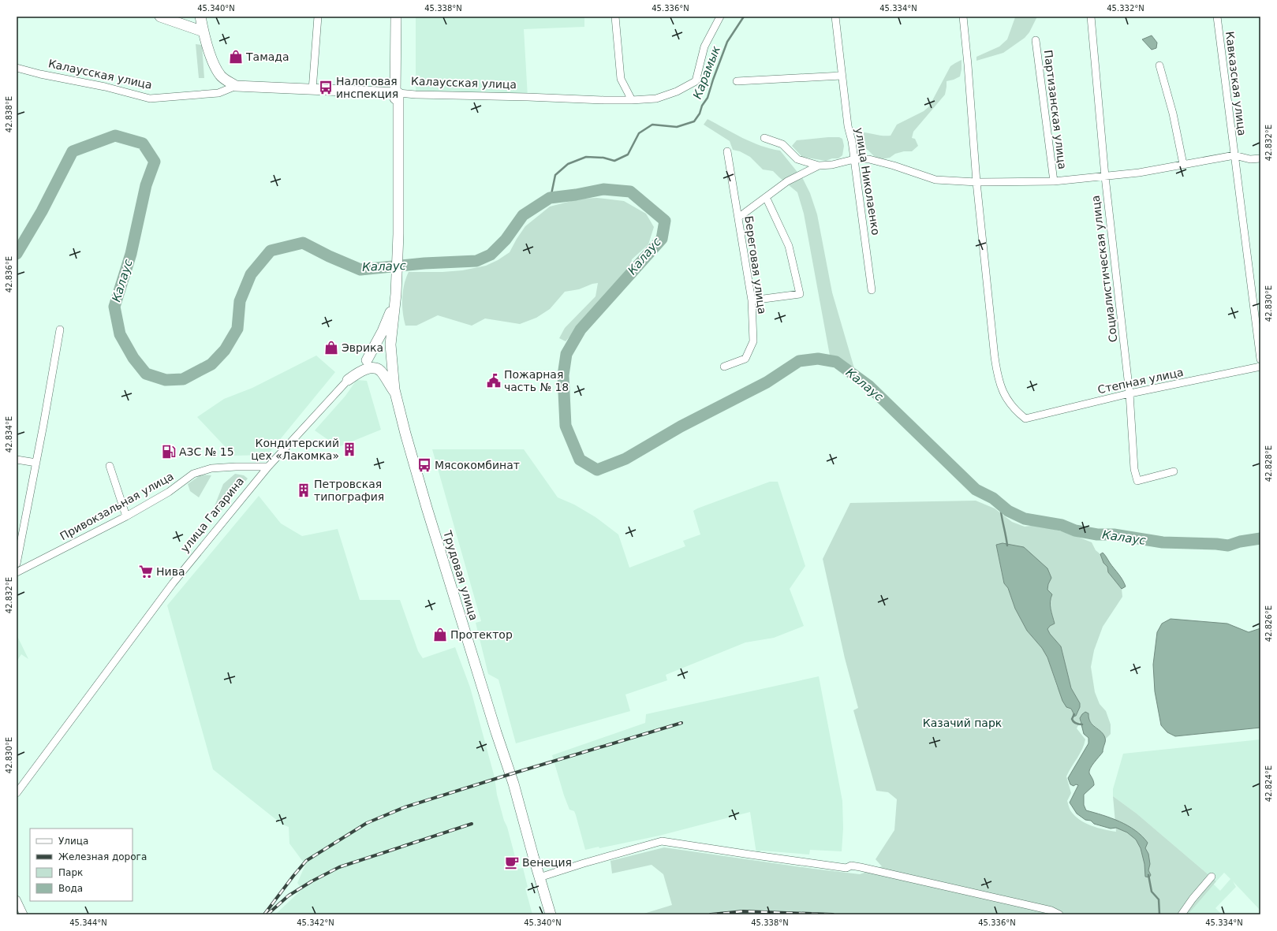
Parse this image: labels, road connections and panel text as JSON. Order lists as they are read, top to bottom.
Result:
{
  "streets": {
    "main road": ["Калаусская улица", "улица Гагарина", "Трудовая улица"],
    "street": [
      "Кавказская улица",
      "Партизанская улица",
      "улица Николаенко",
      "Береговая улица",
      "Социалистическая улица",
      "Степная улица",
      "Привокзальная улица"
    ]
  },
  "crossings": [
    ["Кавказская улица", "Партизанская улица"],
    ["Партизанская улица", "улица Николаенко"],
    ["Партизанская улица", "Береговая улица"],
    ["Партизанская улица", "Социалистическая улица"],
    ["Партизанская улица", "Степная улица"],
    ["Социалистическая улица", "Степная улица"],
    ["Привокзальная улица", "улица Гагарина"],
    ["улица Гагарина", "Трудовая улица"]
  ],
  "water": ["Карамык", "Калаус"],
  "parks": ["Казачий парк"],
  "places": {
    "shop": ["Тамада", "Эврика", "Протектор"],
    "bus stop": ["Налоговая инспекция", "Мясокомбинат"],
    "public building": ["Пожарная часть № 18"],
    "building": ["Кондитерский цех «Лакомка»", "Петровская типография"],
    "fuel station": ["АЗС № 15"],
    "supermarket": ["Нива"],
    "cafe": ["Венеция"]
  },
  "legend": [
    "Улица",
    "Железная дорога",
    "Парк",
    "Вода"
  ],
  "coordinates": [
    "45.340°N",
    "45.338°N",
    "45.336°N",
    "45.334°N",
    "45.332°N",
    "42.838°E",
    "42.832°E",
    "42.836°E",
    "42.830°E",
    "42.834°E",
    "42.828°E",
    "42.826°E",
    "42.824°E",
    "45.344°N",
    "45.342°N"
  ]
}
